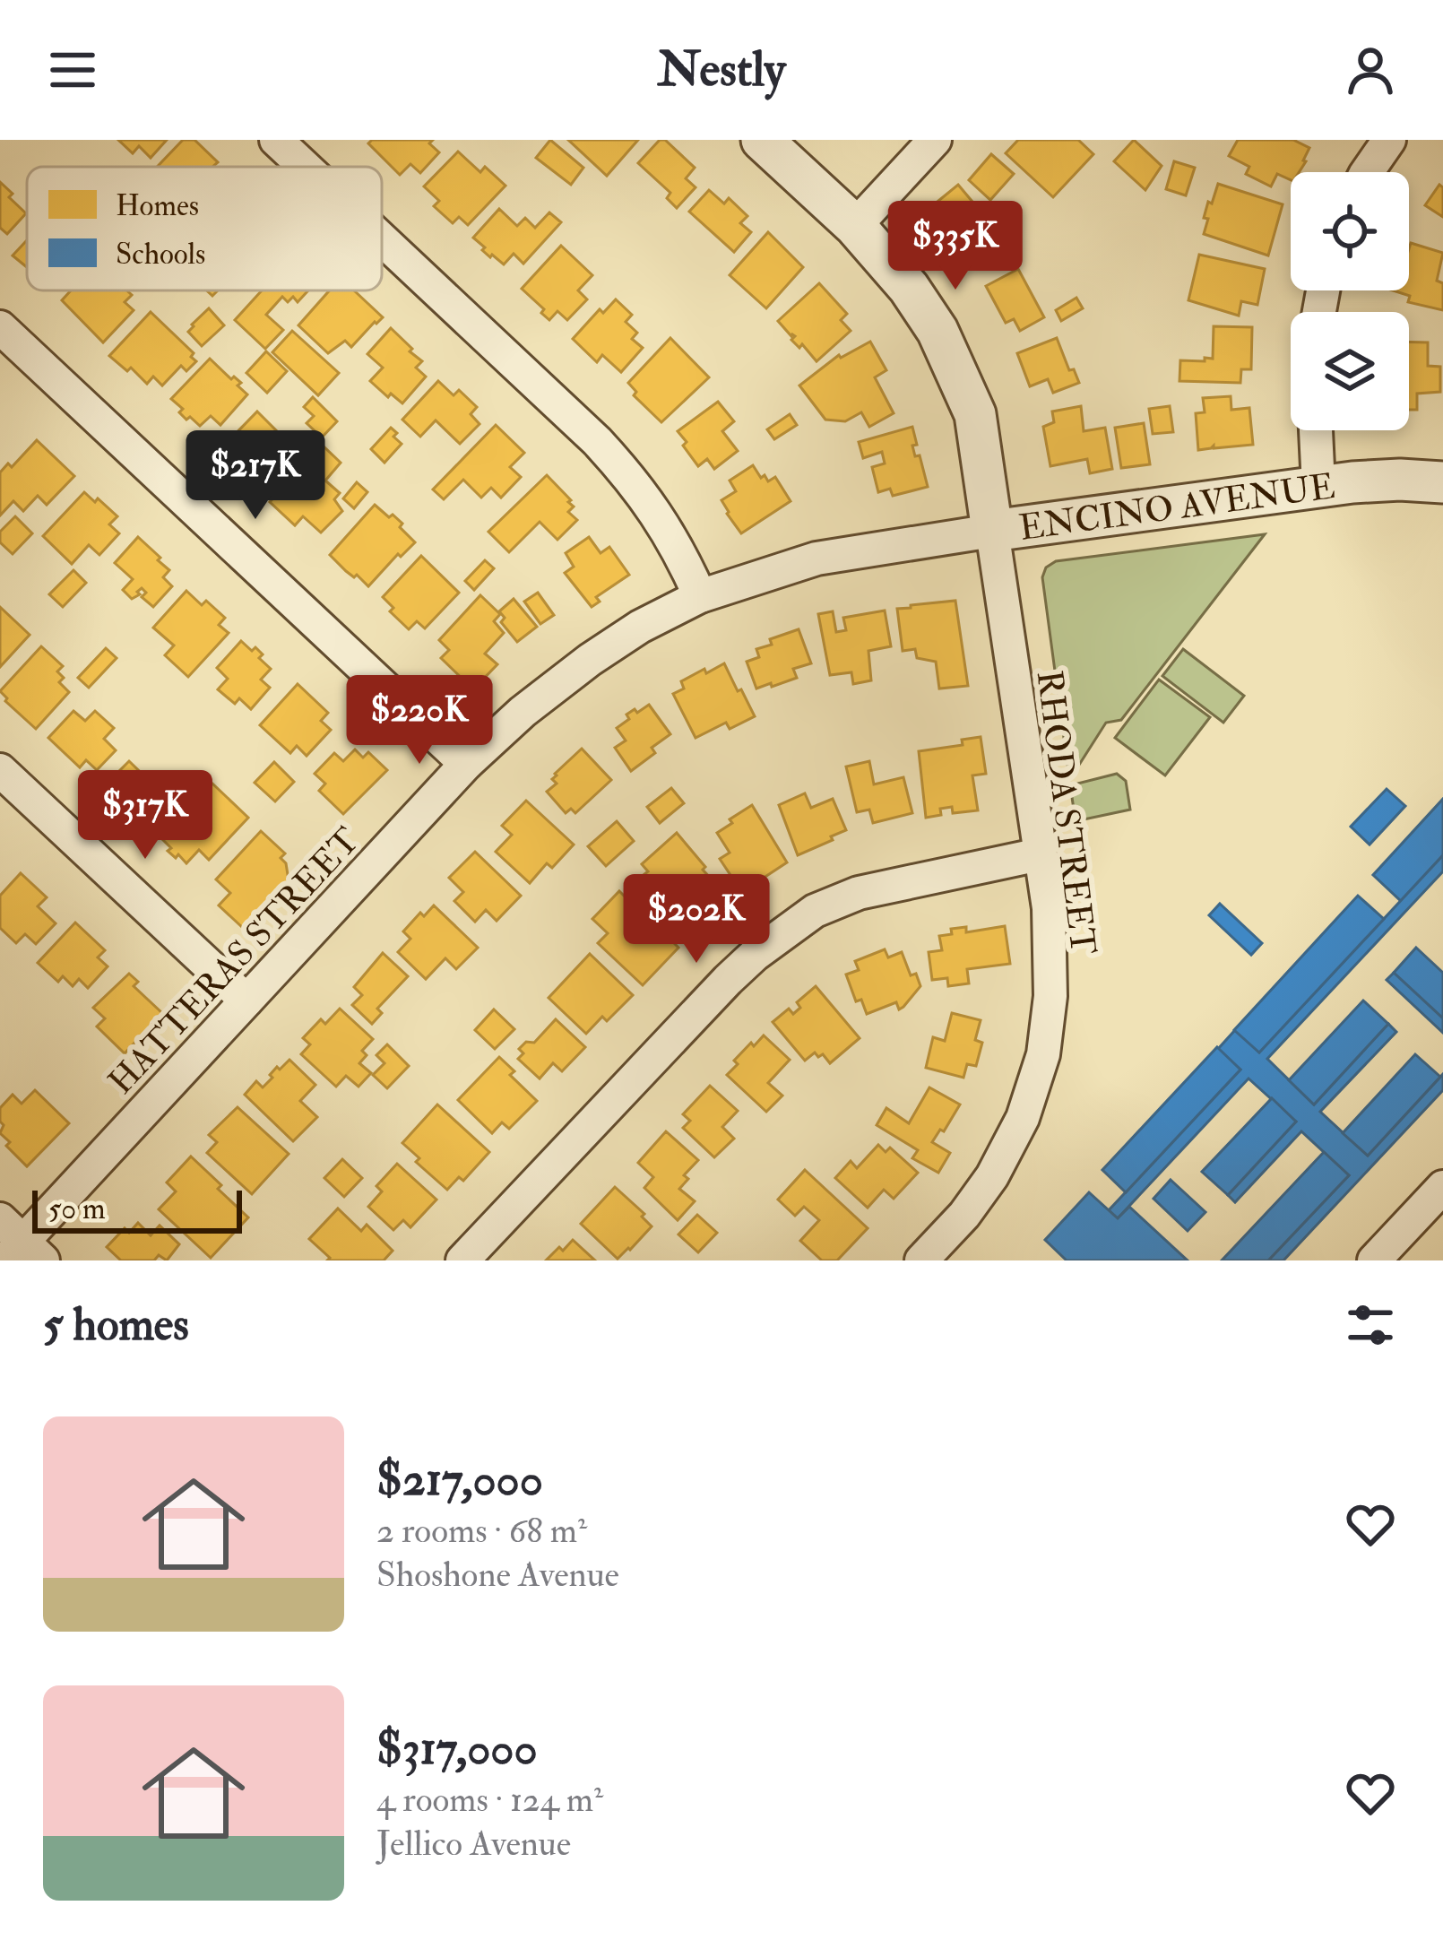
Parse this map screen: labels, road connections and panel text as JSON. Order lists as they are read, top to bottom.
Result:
{
  "streets": {
    "street": ["ENCINO AVENUE", "RHODA STREET", "HATTERAS STREET"]
  },
  "crossings": [
    ["ENCINO AVENUE", "RHODA STREET"],
    ["ENCINO AVENUE", "HATTERAS STREET"],
    ["RHODA STREET", "HATTERAS STREET"]
  ],
  "legend": ["Homes", "Schools"],
  "scale_bar": "50 m",
  "page": {
    "header": "Nestly",
    "price": [
      "$335K",
      "$217K",
      "$220K",
      "$317K",
      "$202K"
    ],
    "scale": "50 m",
    "heading": "5 homes",
    "list": [
      {
        "name": "$217,000",
        "note": "2 rooms · 68 m² · Shoshone Avenue"
      },
      {
        "name": "$317,000",
        "note": "4 rooms · 124 m² · Jellico Avenue"
      }
    ]
  }
}
